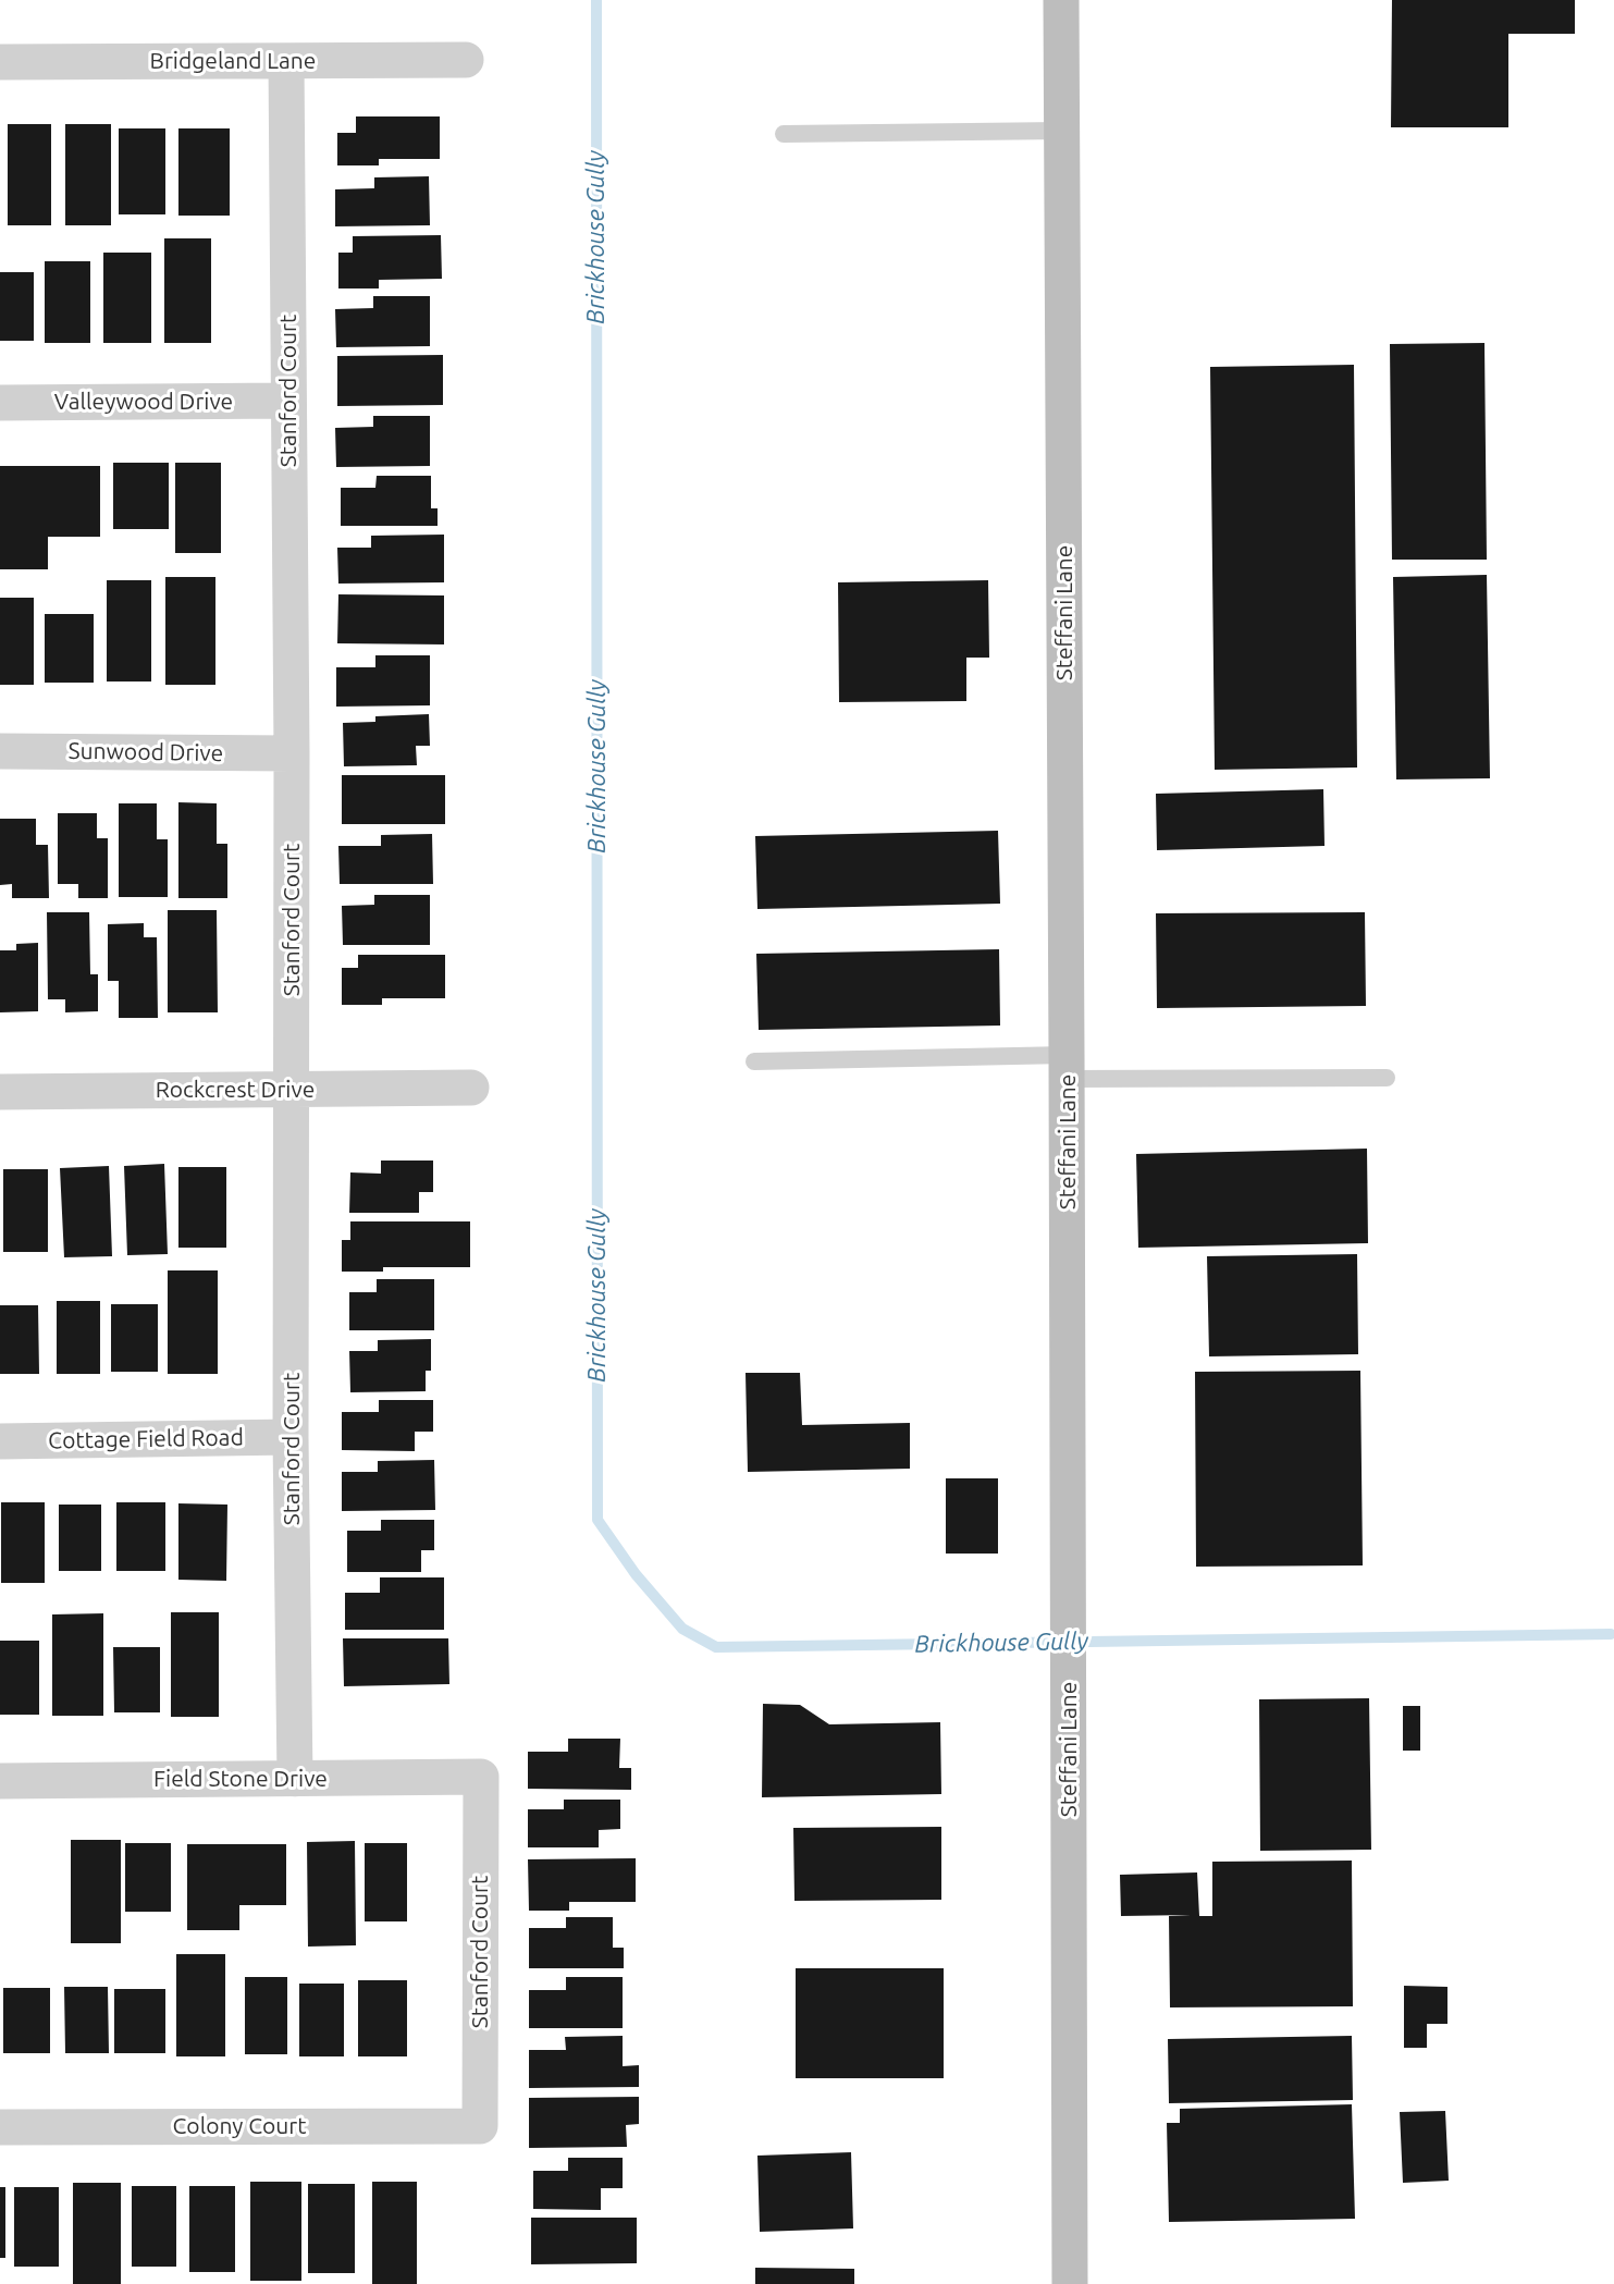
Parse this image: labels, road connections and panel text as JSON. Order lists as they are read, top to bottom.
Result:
{
  "streets": {
    "street": [
      "Bridgeland Lane",
      "Stanford Court",
      "Valleywood Drive",
      "Steffani Lane",
      "Sunwood Drive",
      "Rockcrest Drive",
      "Cottage Field Road",
      "Field Stone Drive",
      "Colony Court"
    ]
  },
  "crossings": [
    ["Bridgeland Lane", "Stanford Court"],
    ["Stanford Court", "Valleywood Drive"],
    ["Stanford Court", "Sunwood Drive"],
    ["Stanford Court", "Rockcrest Drive"],
    ["Stanford Court", "Cottage Field Road"],
    ["Stanford Court", "Field Stone Drive"],
    ["Stanford Court", "Colony Court"]
  ],
  "water": ["Brickhouse Gully"]
}
